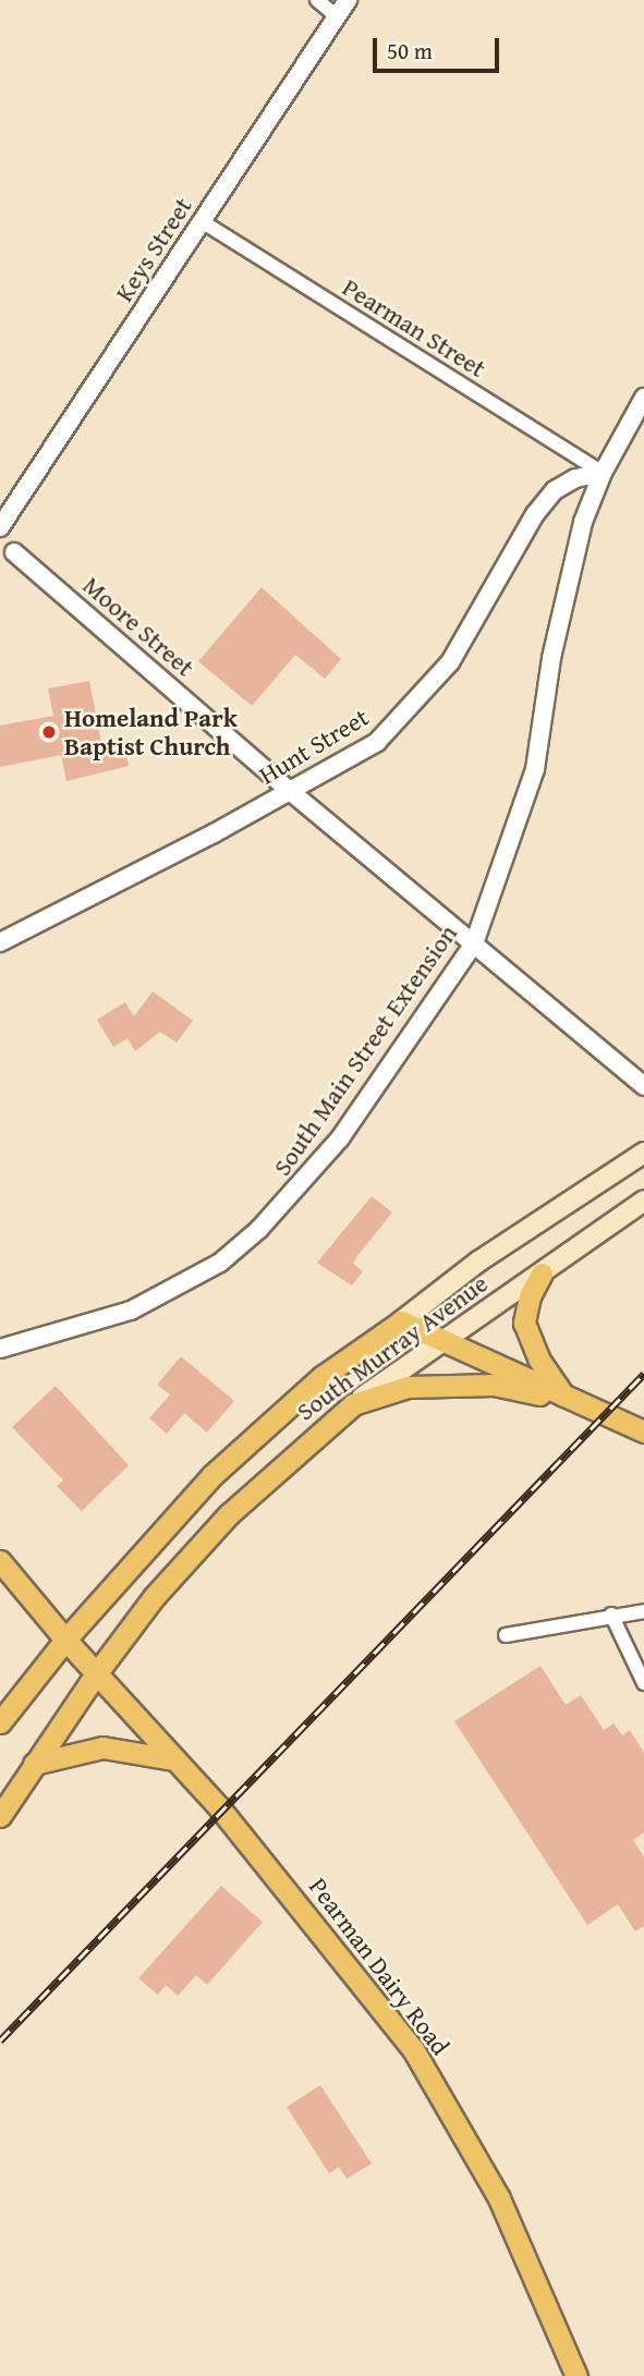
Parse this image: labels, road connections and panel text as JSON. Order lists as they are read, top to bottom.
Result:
{
  "streets": {
    "main road": ["South Murray Avenue", "Pearman Dairy Road"],
    "street": [
      "Keys Street",
      "Pearman Street",
      "Moore Street",
      "Hunt Street",
      "South Main Street Extension"
    ]
  },
  "crossings": [
    ["Keys Street", "Pearman Street"],
    ["Pearman Street", "Hunt Street"],
    ["Pearman Street", "South Main Street Extension"],
    ["Moore Street", "Hunt Street"],
    ["Moore Street", "South Main Street Extension"],
    ["Hunt Street", "South Main Street Extension"],
    ["South Murray Avenue", "Pearman Dairy Road"]
  ],
  "places": ["Homeland Park Baptist Church"],
  "scale_bar": "50 m"
}
